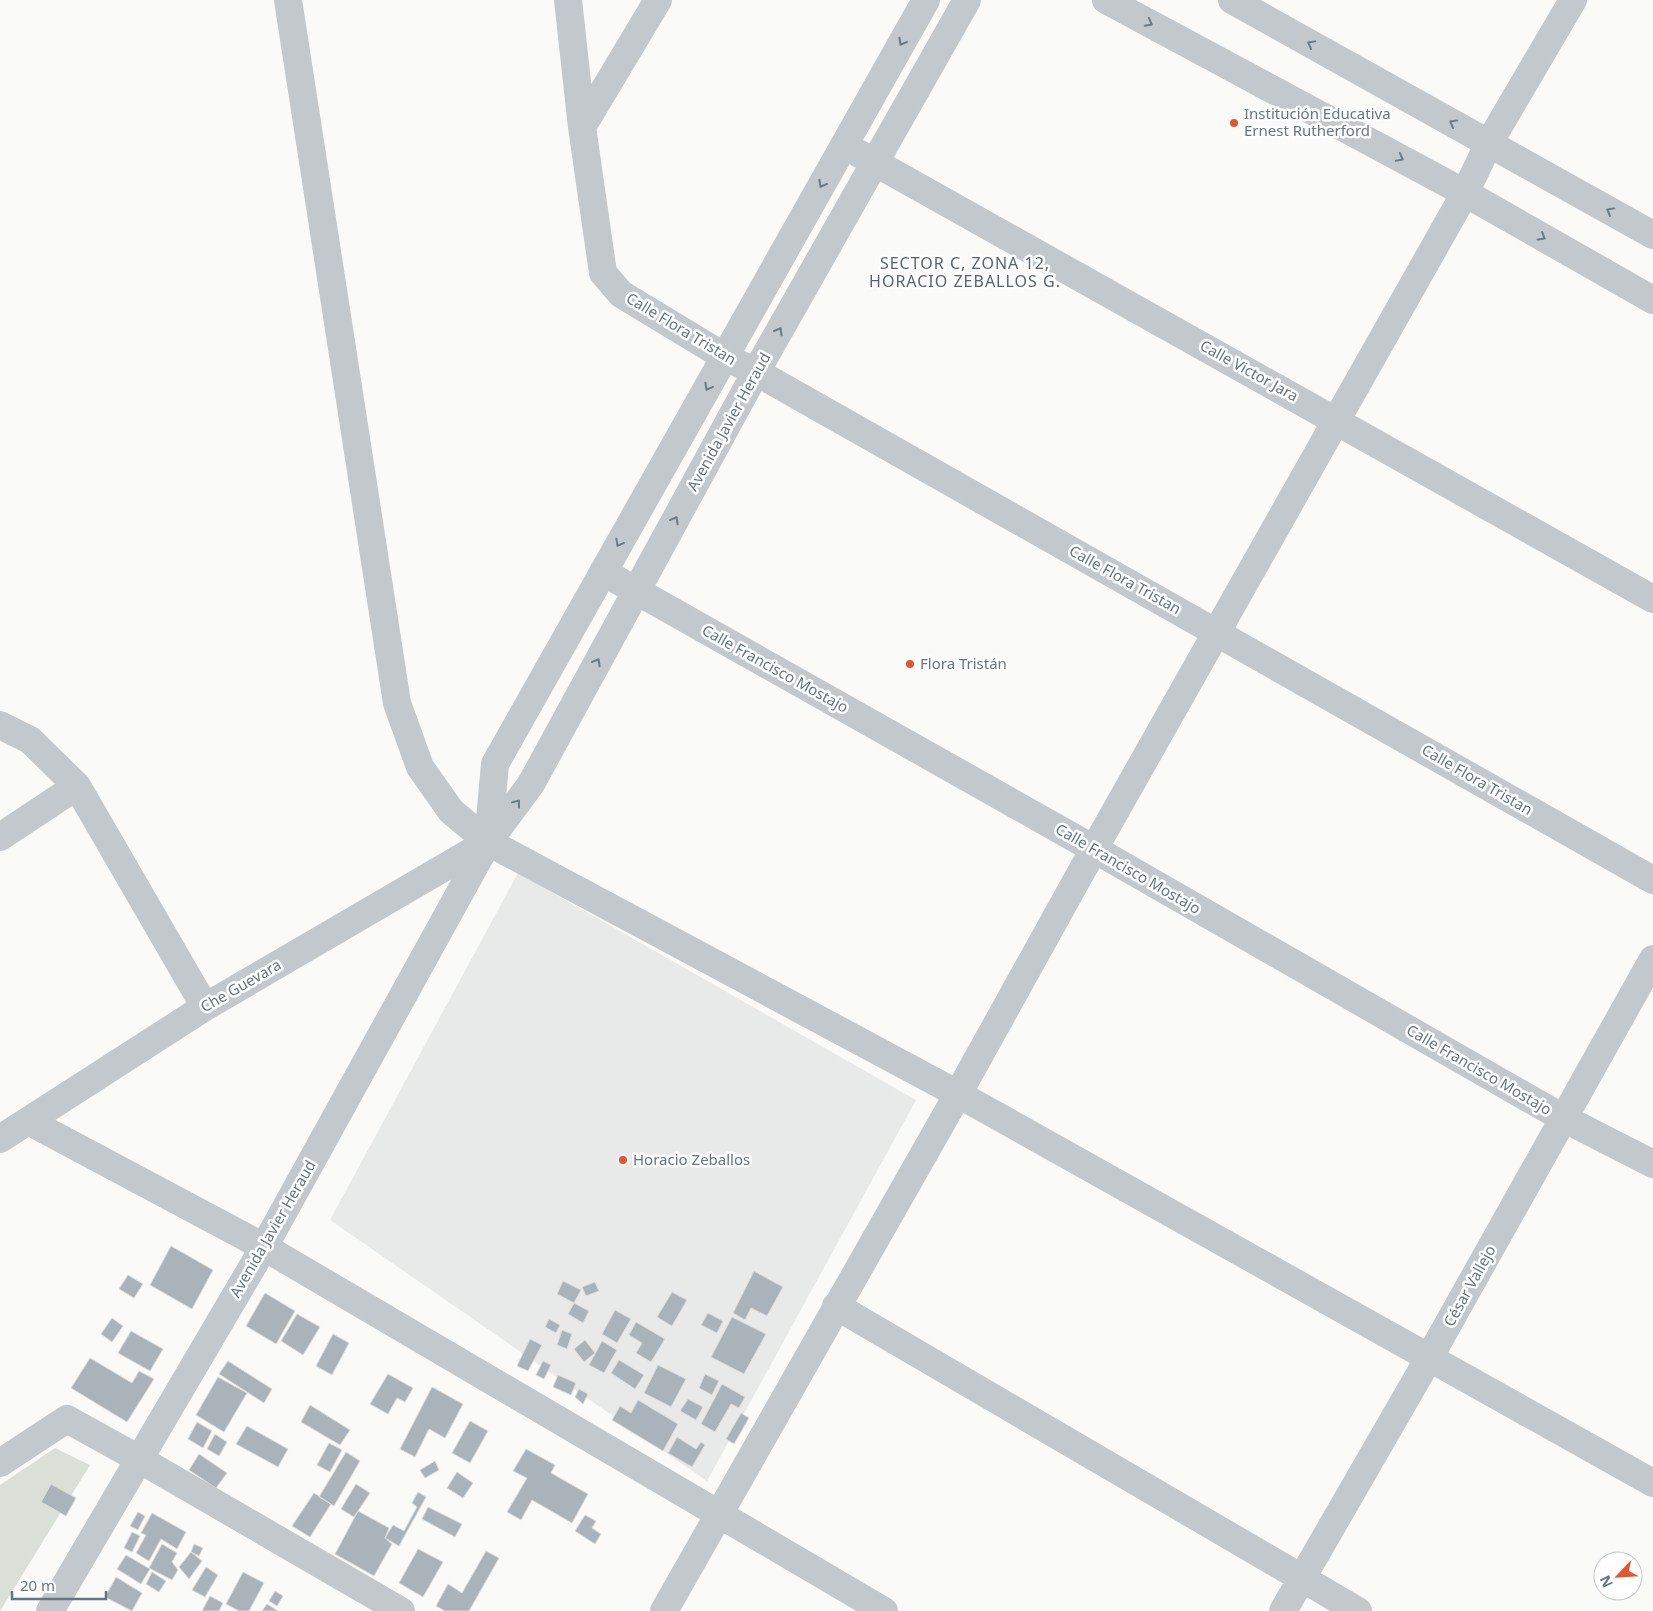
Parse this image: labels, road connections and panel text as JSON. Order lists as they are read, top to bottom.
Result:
{
  "streets": {
    "street": [
      "Calle Flora Tristan",
      "Calle Victor Jara",
      "Avenida Javier Heraud",
      "Calle Francisco Mostajo",
      "Che Guevara",
      "César Vallejo"
    ]
  },
  "crossings": [
    ["Calle Flora Tristan", "Avenida Javier Heraud"],
    ["Calle Victor Jara", "Avenida Javier Heraud"],
    ["Avenida Javier Heraud", "Calle Francisco Mostajo"],
    ["Avenida Javier Heraud", "Che Guevara"],
    ["Calle Francisco Mostajo", "César Vallejo"]
  ],
  "districts": ["SECTOR C, ZONA 12, HORACIO ZEBALLOS G."],
  "places": ["Institución Educativa Ernest Rutherford", "Flora Tristán", "Horacio Zeballos"],
  "scale_bar": "20 m",
  "north": "bottom left"
}
